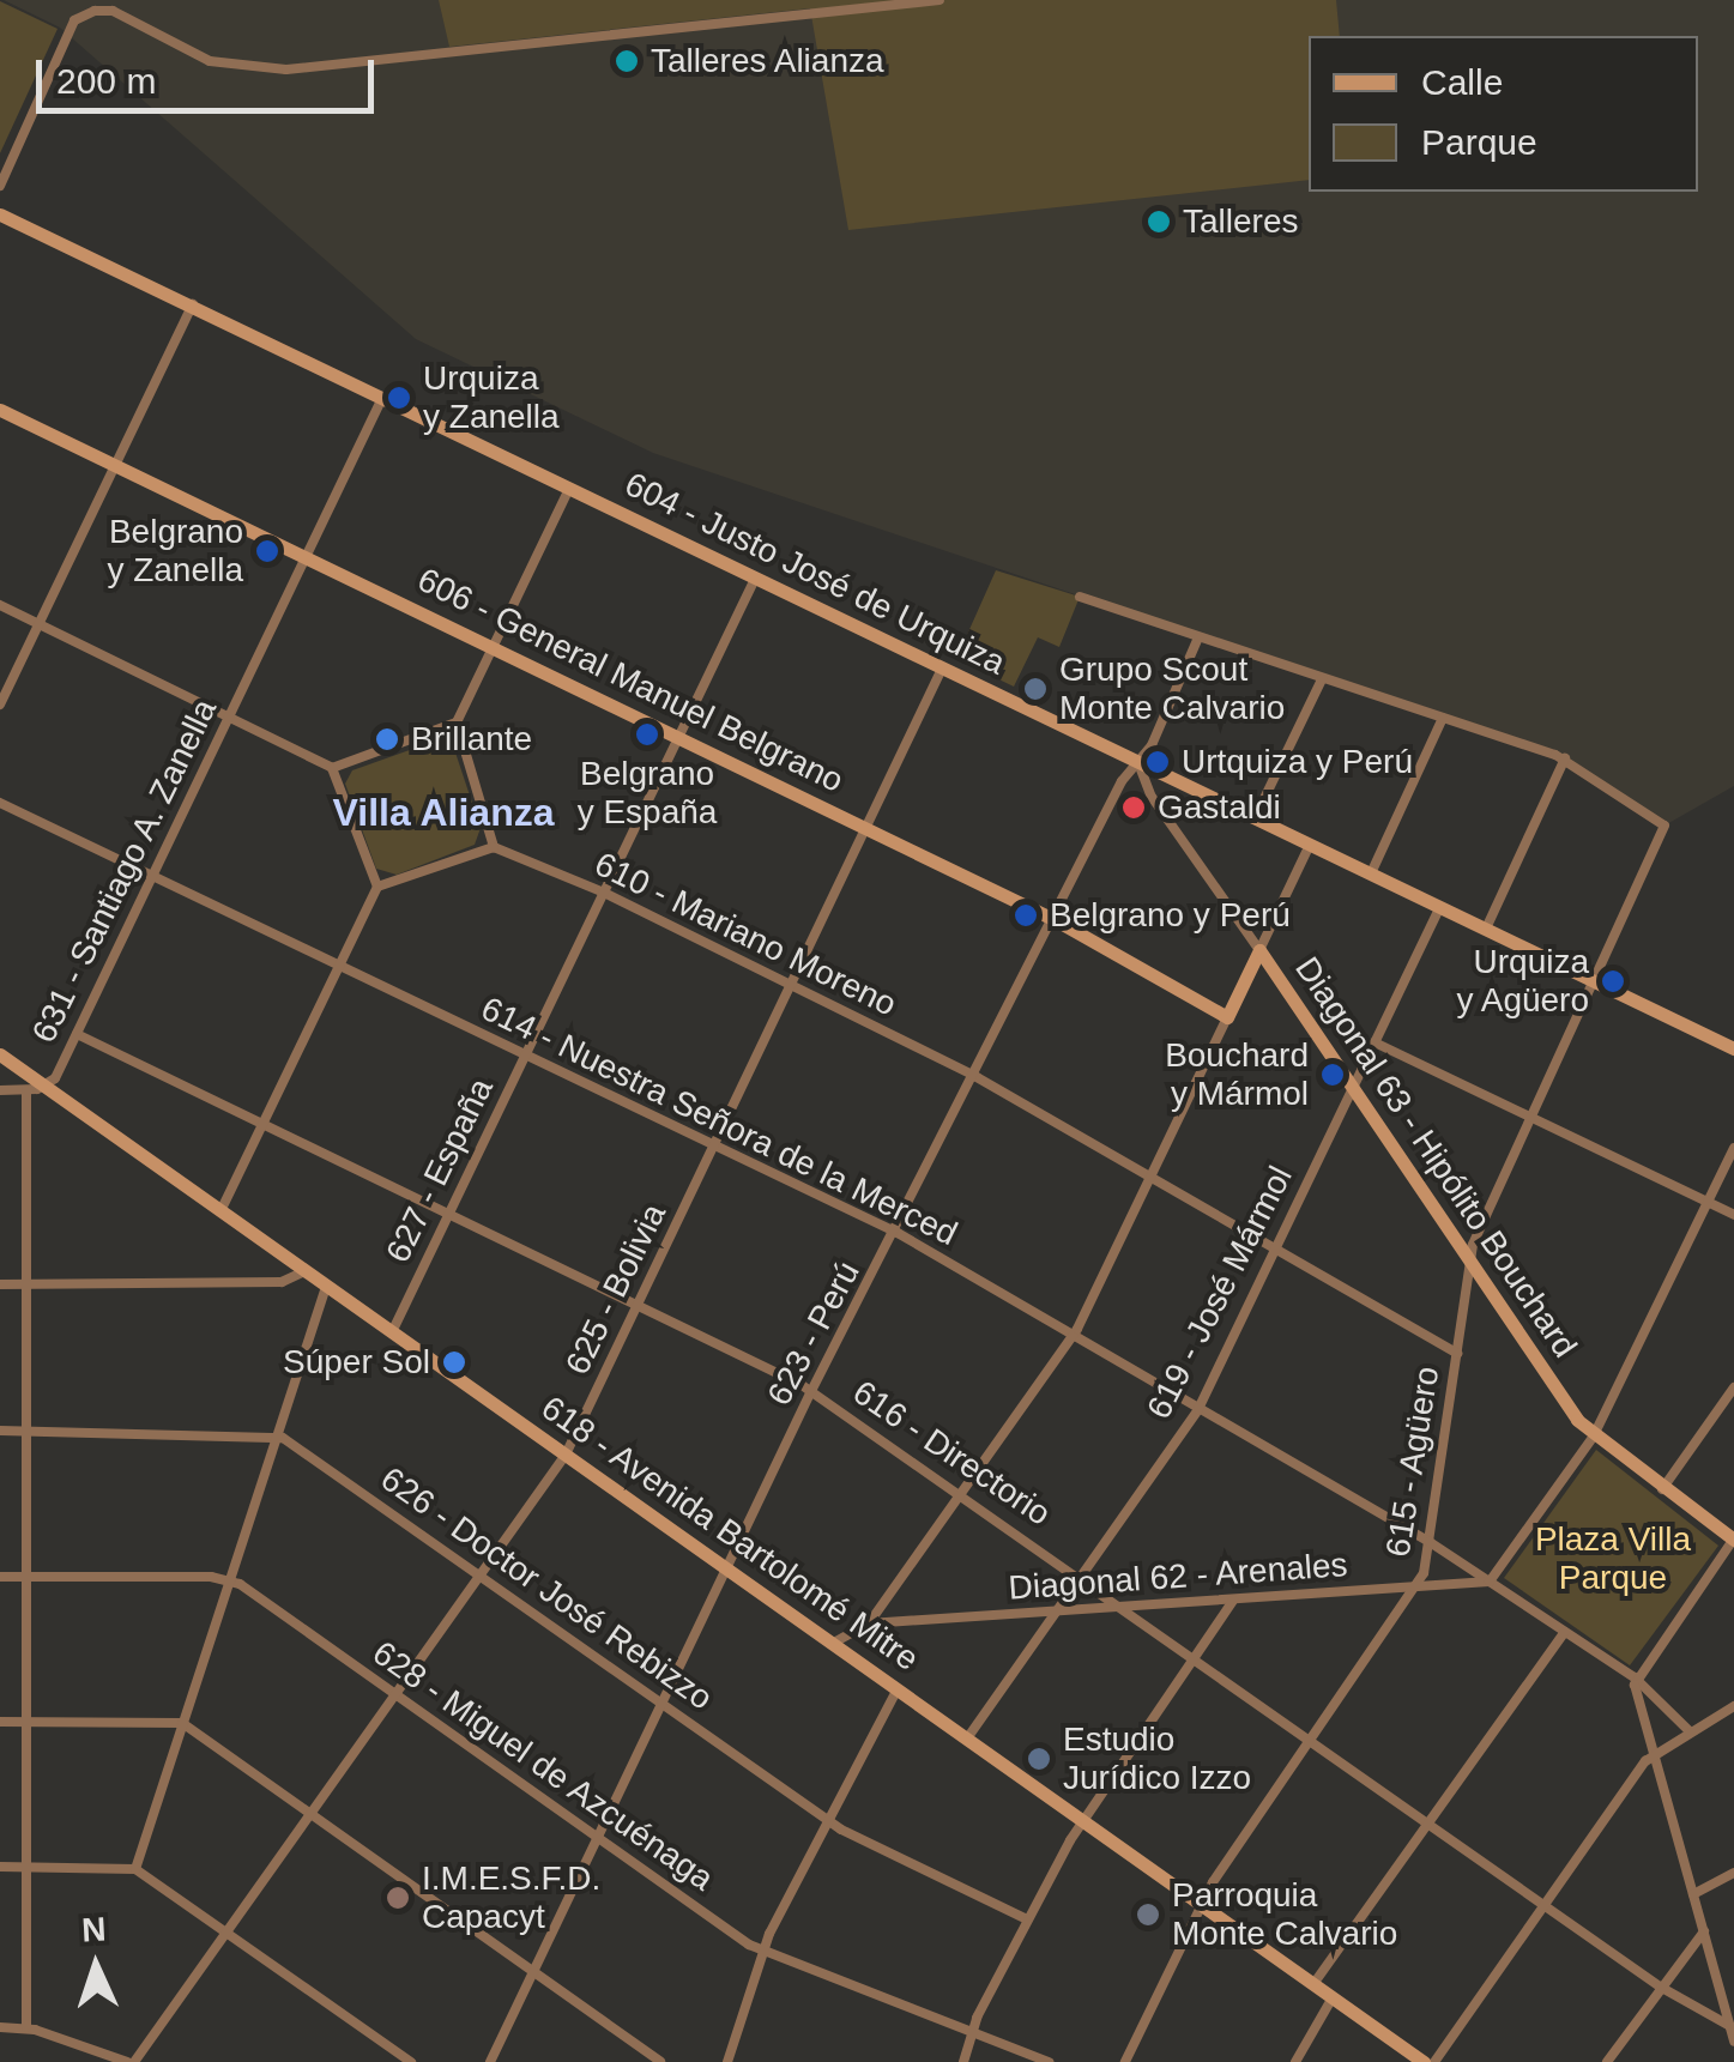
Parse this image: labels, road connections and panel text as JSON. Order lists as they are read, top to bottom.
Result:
{
  "streets": {
    "main road": [
      "604 - Justo José de Urquiza",
      "606 - General Manuel Belgrano",
      "Diagonal 63 - Hipólito Bouchard",
      "618 - Avenida Bartolomé Mitre"
    ],
    "street": [
      "631 - Santiago A. Zanella",
      "610 - Mariano Moreno",
      "614 - Nuestra Señora de la Merced",
      "627 - España",
      "625 - Bolivia",
      "619 - José Mármol",
      "623 - Perú",
      "616 - Directorio",
      "615 - Agüero",
      "Diagonal 62 - Arenales",
      "626 - Doctor José Rebizzo",
      "628 - Miguel de Azcuénaga"
    ]
  },
  "crossings": [
    ["604 - Justo José de Urquiza", "631 - Santiago A. Zanella"],
    ["604 - Justo José de Urquiza", "Diagonal 63 - Hipólito Bouchard"],
    ["604 - Justo José de Urquiza", "627 - España"],
    ["604 - Justo José de Urquiza", "625 - Bolivia"],
    ["604 - Justo José de Urquiza", "619 - José Mármol"],
    ["604 - Justo José de Urquiza", "623 - Perú"],
    ["604 - Justo José de Urquiza", "615 - Agüero"],
    ["606 - General Manuel Belgrano", "631 - Santiago A. Zanella"],
    ["606 - General Manuel Belgrano", "627 - España"],
    ["606 - General Manuel Belgrano", "625 - Bolivia"],
    ["606 - General Manuel Belgrano", "623 - Perú"],
    ["631 - Santiago A. Zanella", "614 - Nuestra Señora de la Merced"],
    ["631 - Santiago A. Zanella", "616 - Directorio"],
    ["631 - Santiago A. Zanella", "618 - Avenida Bartolomé Mitre"],
    ["610 - Mariano Moreno", "627 - España"],
    ["610 - Mariano Moreno", "625 - Bolivia"],
    ["610 - Mariano Moreno", "619 - José Mármol"],
    ["610 - Mariano Moreno", "623 - Perú"],
    ["610 - Mariano Moreno", "615 - Agüero"],
    ["614 - Nuestra Señora de la Merced", "627 - España"],
    ["614 - Nuestra Señora de la Merced", "625 - Bolivia"],
    ["614 - Nuestra Señora de la Merced", "619 - José Mármol"],
    ["614 - Nuestra Señora de la Merced", "623 - Perú"],
    ["614 - Nuestra Señora de la Merced", "615 - Agüero"],
    ["614 - Nuestra Señora de la Merced", "Diagonal 62 - Arenales"],
    ["Diagonal 63 - Hipólito Bouchard", "619 - José Mármol"],
    ["Diagonal 63 - Hipólito Bouchard", "623 - Perú"],
    ["Diagonal 63 - Hipólito Bouchard", "615 - Agüero"],
    ["627 - España", "616 - Directorio"],
    ["627 - España", "618 - Avenida Bartolomé Mitre"],
    ["625 - Bolivia", "616 - Directorio"],
    ["625 - Bolivia", "618 - Avenida Bartolomé Mitre"],
    ["625 - Bolivia", "626 - Doctor José Rebizzo"],
    ["625 - Bolivia", "628 - Miguel de Azcuénaga"],
    ["619 - José Mármol", "616 - Directorio"],
    ["619 - José Mármol", "618 - Avenida Bartolomé Mitre"],
    ["619 - José Mármol", "Diagonal 62 - Arenales"],
    ["623 - Perú", "616 - Directorio"],
    ["623 - Perú", "618 - Avenida Bartolomé Mitre"],
    ["623 - Perú", "626 - Doctor José Rebizzo"],
    ["623 - Perú", "628 - Miguel de Azcuénaga"],
    ["616 - Directorio", "615 - Agüero"],
    ["616 - Directorio", "Diagonal 62 - Arenales"],
    ["615 - Agüero", "618 - Avenida Bartolomé Mitre"],
    ["615 - Agüero", "Diagonal 62 - Arenales"]
  ],
  "districts": ["Villa Alianza"],
  "parks": ["Plaza Villa Parque"],
  "places": [
    "Talleres Alianza",
    "Talleres",
    "Urquiza y Zanella",
    "Belgrano y Zanella",
    "Grupo Scout Monte Calvario",
    "Belgrano y España",
    "Brillante",
    "Urtquiza y Perú",
    "Gastaldi",
    "Belgrano y Perú",
    "Urquiza y Agüero",
    "Bouchard y Mármol",
    "Súper Sol",
    "Estudio Jurídico Izzo",
    "I.M.E.S.F.D. Capacyt",
    "Parroquia Monte Calvario"
  ],
  "legend": ["Calle", "Parque"],
  "scale_bar": "200 m",
  "north": "top"
}
